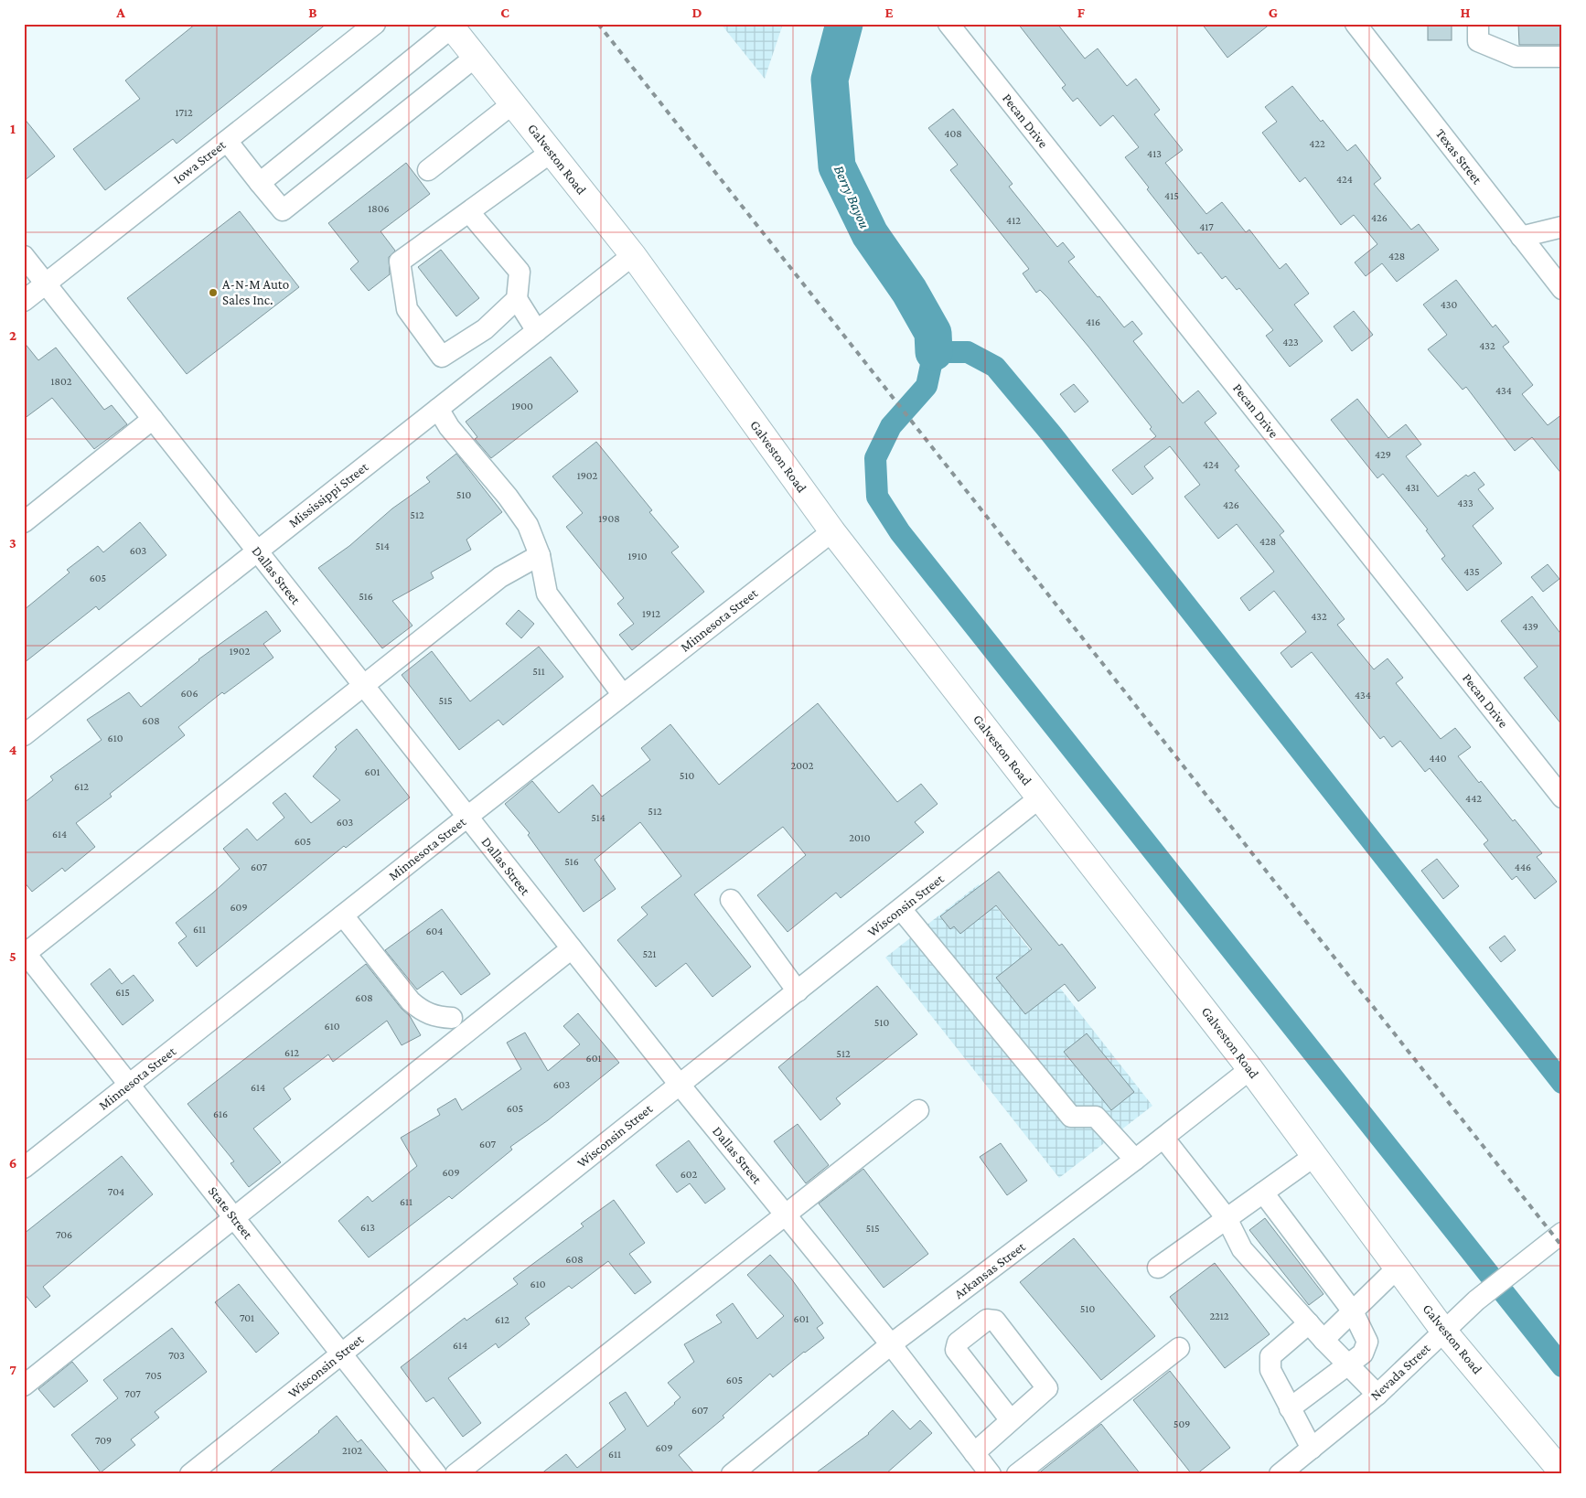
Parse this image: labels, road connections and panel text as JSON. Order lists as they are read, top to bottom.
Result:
{
  "streets": {
    "main road": ["Galveston Road"],
    "street": [
      "Pecan Drive",
      "Texas Street",
      "Iowa Street",
      "Mississippi Street",
      "Dallas Street",
      "Minnesota Street",
      "Wisconsin Street",
      "State Street",
      "Arkansas Street",
      "Nevada Street"
    ]
  },
  "crossings": [
    ["Galveston Road", "Mississippi Street"],
    ["Galveston Road", "Minnesota Street"],
    ["Galveston Road", "Wisconsin Street"],
    ["Galveston Road", "Arkansas Street"],
    ["Galveston Road", "Nevada Street"],
    ["Iowa Street", "Dallas Street"],
    ["Mississippi Street", "Dallas Street"],
    ["Dallas Street", "Minnesota Street"],
    ["Dallas Street", "Wisconsin Street"],
    ["Dallas Street", "Arkansas Street"],
    ["Minnesota Street", "State Street"],
    ["Wisconsin Street", "State Street"]
  ],
  "water": ["Berry Bayou"],
  "places": ["A-N-M Auto Sales Inc."],
  "house_numbers": [
    "1712",
    "408",
    "422",
    "413",
    "424",
    "415",
    "1806",
    "426",
    "412",
    "417",
    "428",
    "430",
    "416",
    "423",
    "432",
    "1802",
    "434",
    "1900",
    "429",
    "424",
    "1902",
    "431",
    "510",
    "433",
    "426",
    "512",
    "1908",
    "428",
    "514",
    "603",
    "1910",
    "435",
    "605",
    "516",
    "1912",
    "432",
    "439",
    "1902",
    "511",
    "606",
    "434",
    "515",
    "608",
    "610",
    "440",
    "2002",
    "601",
    "510",
    "612",
    "442",
    "512",
    "514",
    "603",
    "614",
    "2010",
    "605",
    "516",
    "607",
    "446",
    "609",
    "611",
    "604",
    "521",
    "615",
    "608",
    "510",
    "610",
    "612",
    "512",
    "601",
    "603",
    "614",
    "605",
    "616",
    "607",
    "609",
    "602",
    "704",
    "611",
    "613",
    "515",
    "706",
    "608",
    "610",
    "510",
    "2212",
    "701",
    "601",
    "612",
    "614",
    "703",
    "705",
    "605",
    "707",
    "607",
    "509",
    "709",
    "609",
    "2102",
    "611"
  ],
  "grid": {
    "columns": [
      "A",
      "B",
      "C",
      "D",
      "E",
      "F",
      "G",
      "H"
    ],
    "rows": [
      "1",
      "2",
      "3",
      "4",
      "5",
      "6",
      "7"
    ]
  }
}
